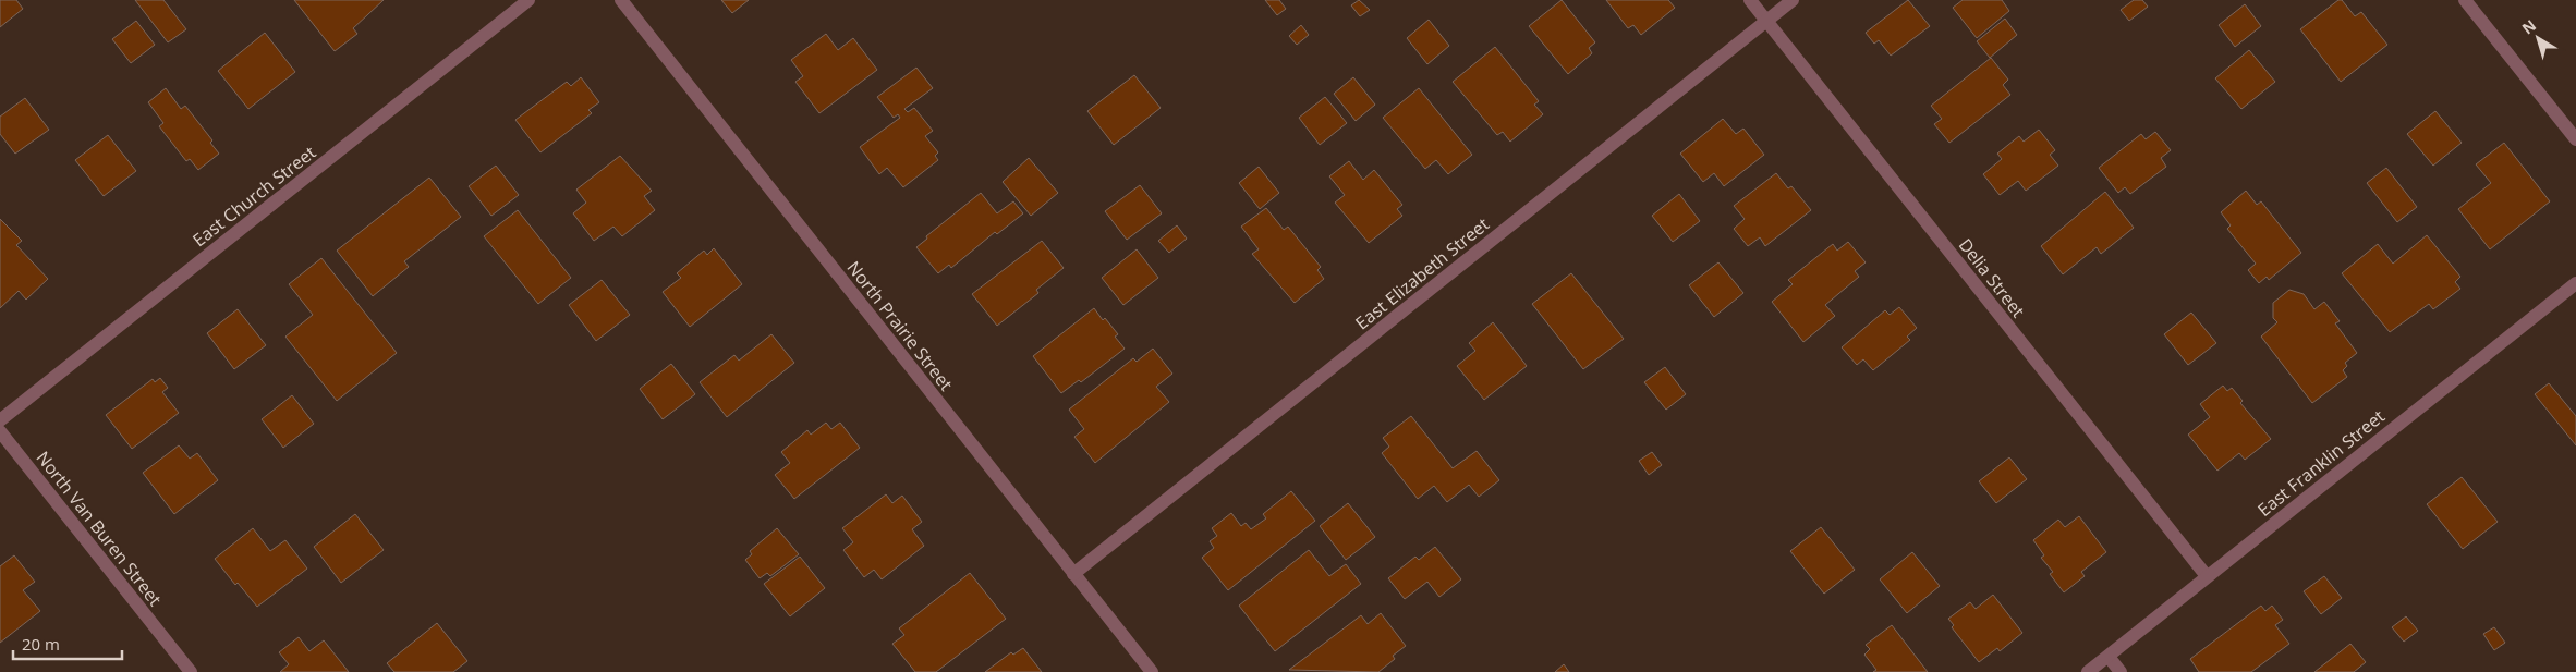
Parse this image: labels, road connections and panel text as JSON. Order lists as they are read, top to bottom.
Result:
{
  "streets": {
    "street": [
      "East Church Street",
      "East Elizabeth Street",
      "Delia Street",
      "North Prairie Street",
      "East Franklin Street",
      "North Van Buren Street"
    ]
  },
  "crossings": [
    ["East Elizabeth Street", "Delia Street"],
    ["East Elizabeth Street", "North Prairie Street"],
    ["Delia Street", "East Franklin Street"]
  ],
  "scale_bar": "20 m",
  "north": "top left"
}
